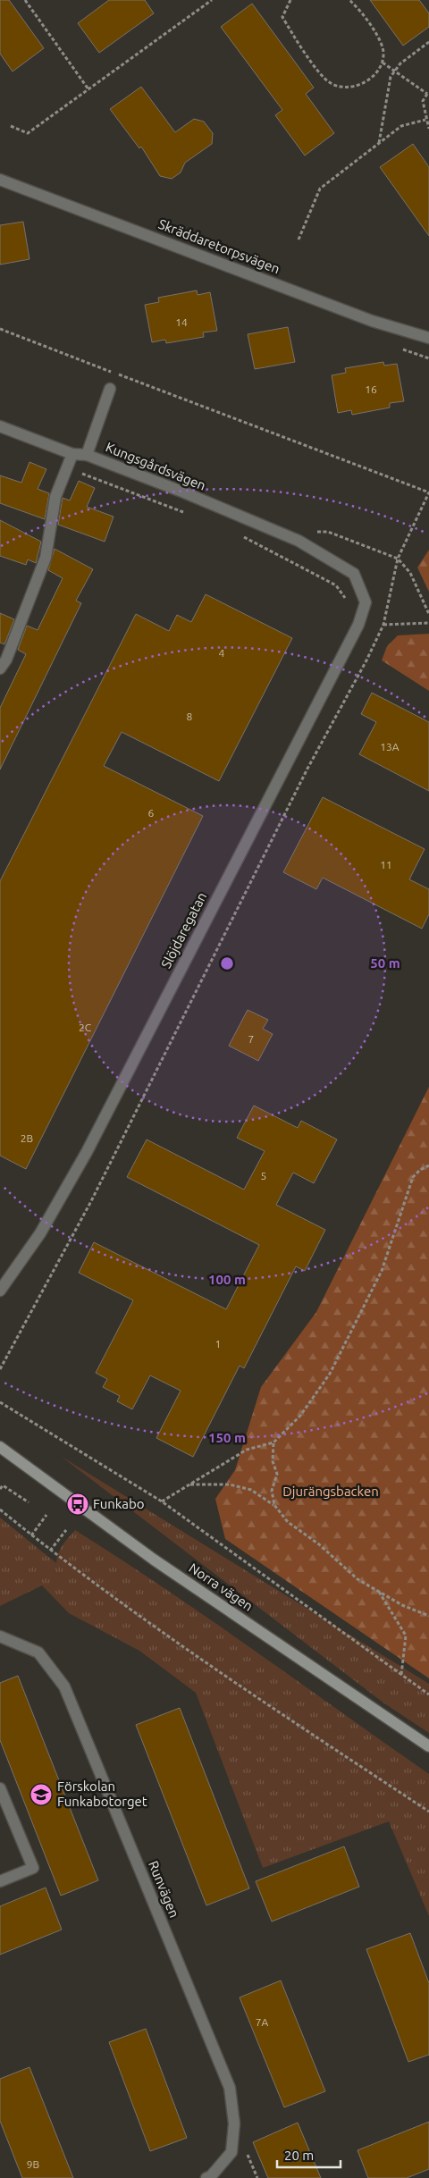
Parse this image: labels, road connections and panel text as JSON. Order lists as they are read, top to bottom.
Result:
{
  "streets": {
    "main road": ["Norra vägen"],
    "street": [
      "Skräddaretorpsvägen",
      "Kungsgårdsvägen",
      "Slöjdaregatan",
      "Runvägen"
    ]
  },
  "crossings": [
    ["Kungsgårdsvägen", "Slöjdaregatan"]
  ],
  "parks": ["Djurängsbacken"],
  "places": {
    "bus stop": ["Funkabo"],
    "school or university": ["Förskolan Funkabotorget"]
  },
  "house_numbers": [
    "14",
    "16",
    "4",
    "8",
    "13A",
    "6",
    "11",
    "2C",
    "7",
    "2B",
    "5",
    "1",
    "7A",
    "9B"
  ],
  "scale_bar": "20 m",
  "rings": ["50 m", "100 m", "150 m"]
}
